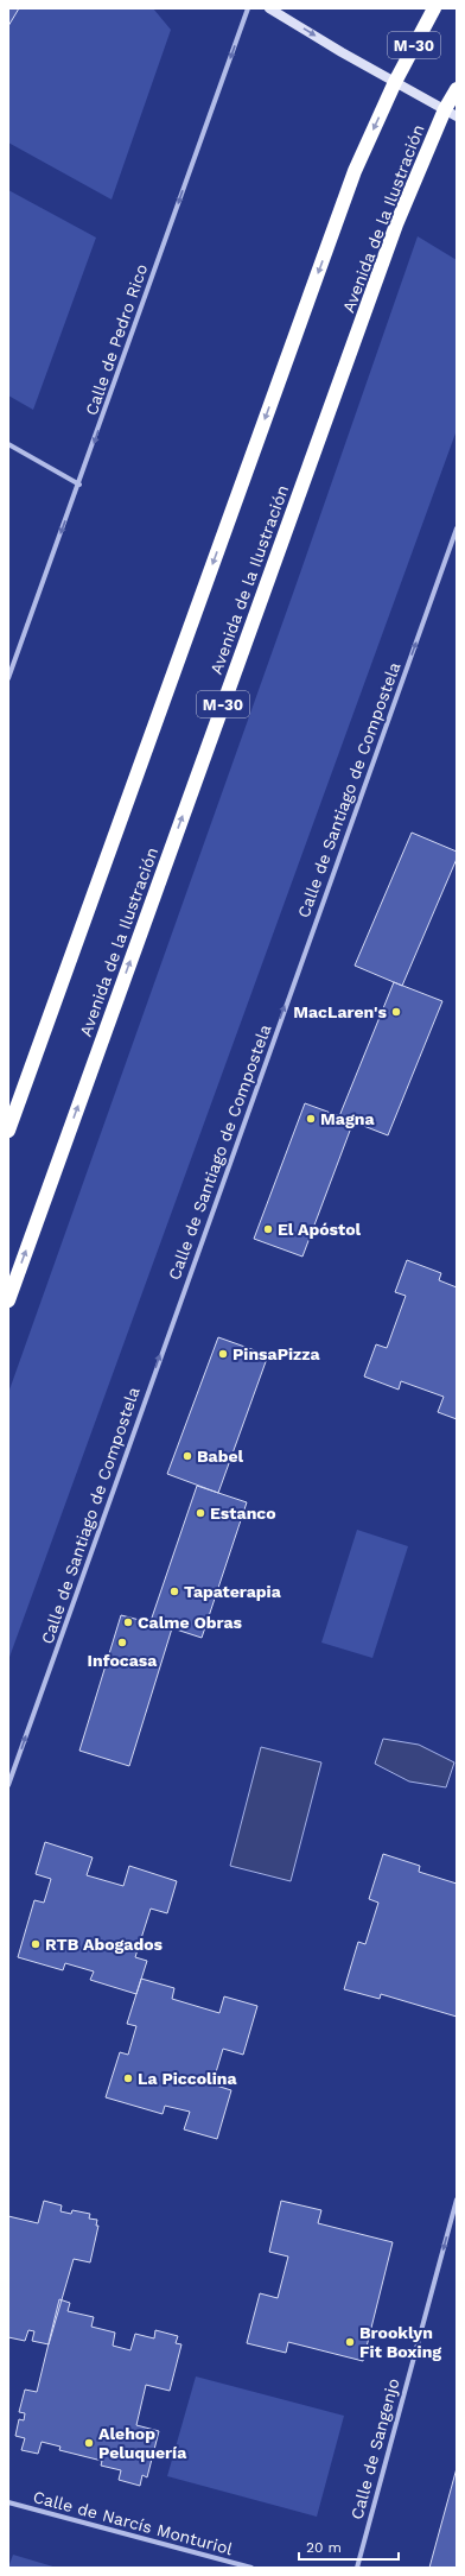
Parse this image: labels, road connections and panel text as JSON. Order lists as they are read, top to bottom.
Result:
{
  "streets": {
    "highway": ["M-30", "Avenida de la Ilustración"],
    "street": [
      "Calle de Pedro Rico",
      "Calle de Santiago de Compostela",
      "Calle de Sangenjo",
      "Calle de Narcís Monturiol"
    ]
  },
  "one_way": ["Calle de Pedro Rico", "Calle de Santiago de Compostela", "Calle de Sangenjo"],
  "places": [
    "MacLaren's",
    "Magna",
    "El Apóstol",
    "PinsaPizza",
    "Babel",
    "Estanco",
    "Tapaterapia",
    "Calme Obras",
    "Infocasa",
    "RTB Abogados",
    "La Piccolina",
    "Brooklyn Fit Boxing",
    "Alehop Peluquería"
  ],
  "scale_bar": "20 m"
}
